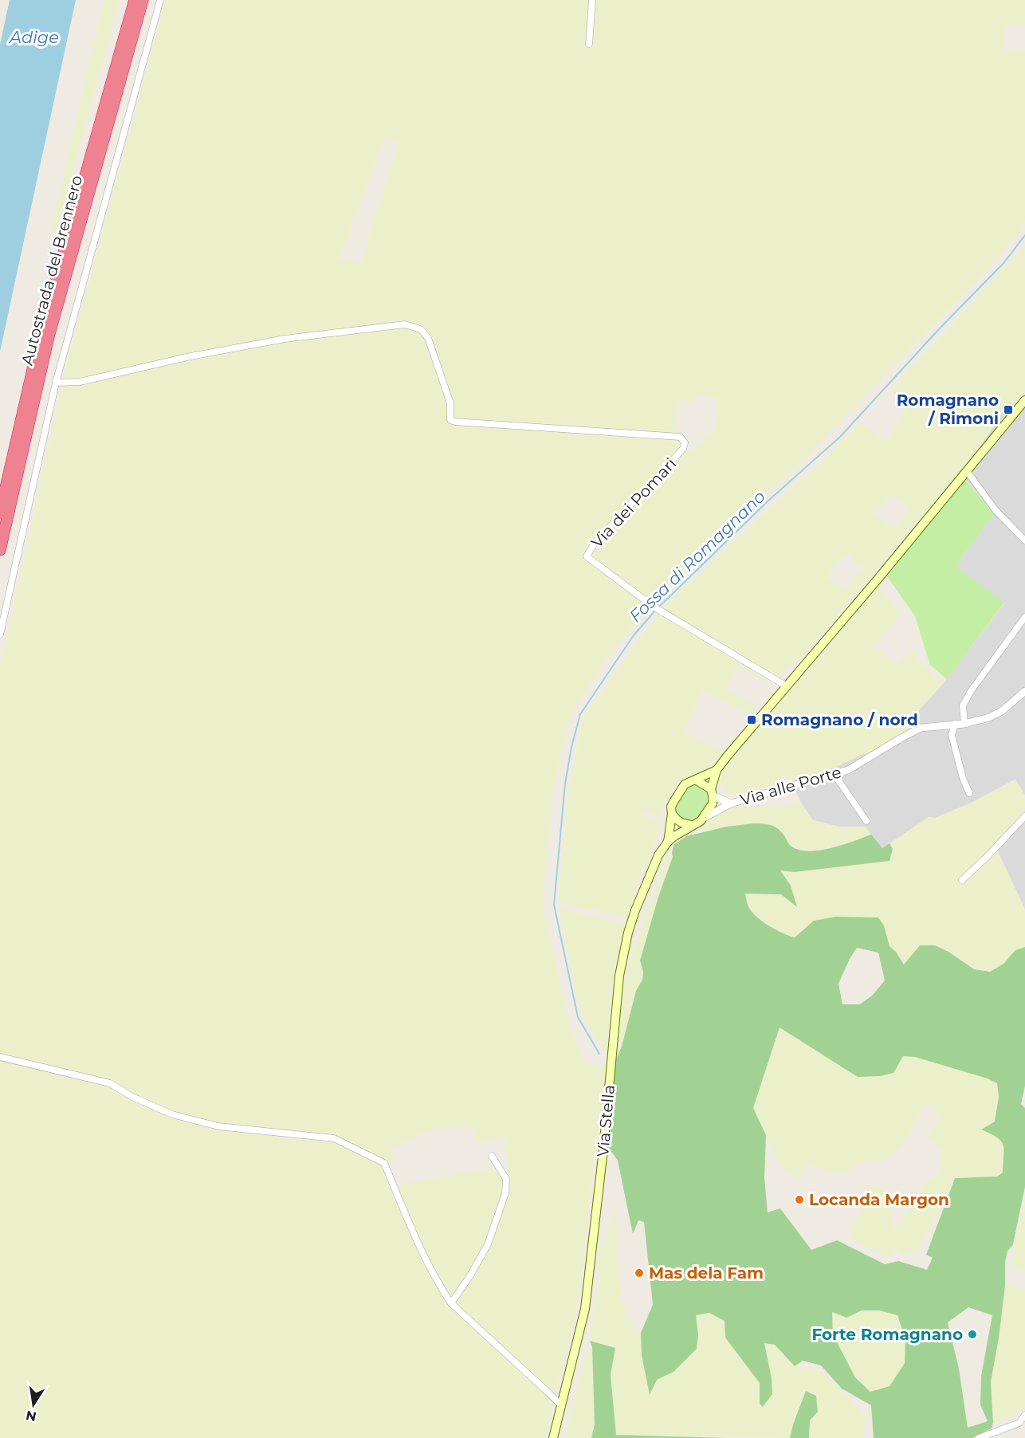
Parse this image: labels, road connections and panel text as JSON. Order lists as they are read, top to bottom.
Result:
{
  "streets": {
    "highway": ["Autostrada del Brennero"],
    "main road": ["Via Stella"],
    "street": ["Via dei Pomari", "Via alle Porte"]
  },
  "crossings": [
    ["Via alle Porte", "Via Stella"]
  ],
  "water": ["Adige", "Fossa di Romagnano"],
  "places": {
    "transit": ["Romagnano / Rimoni", "Romagnano / nord"],
    "other": ["Locanda Margon", "Mas dela Fam", "Forte Romagnano"]
  },
  "north": "bottom"
}
